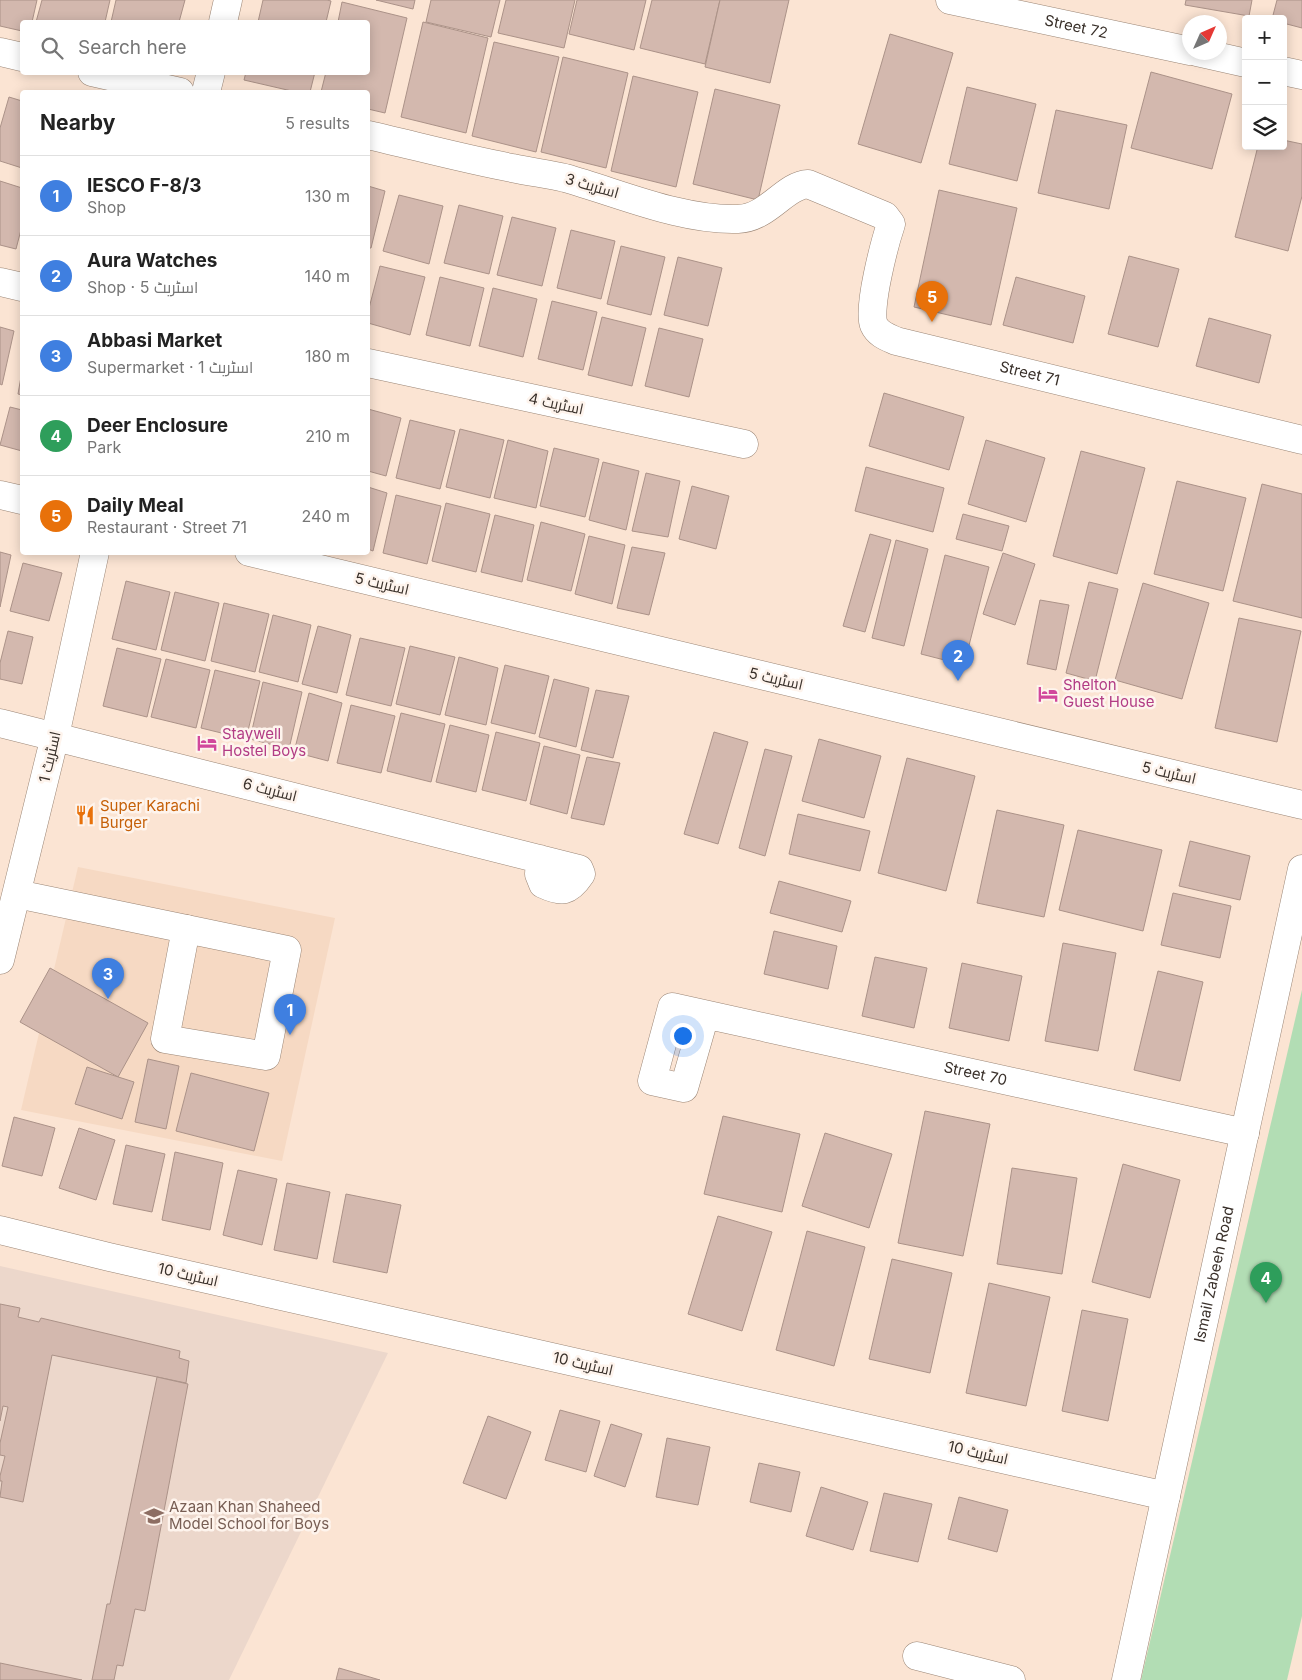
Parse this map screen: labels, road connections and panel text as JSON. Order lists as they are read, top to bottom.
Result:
{
  "streets": {
    "street": [
      "Street 72",
      "اسٹریٹ 3",
      "Street 71",
      "اسٹریٹ 4",
      "اسٹریٹ 5",
      "اسٹریٹ 1",
      "اسٹریٹ 6",
      "Street 70",
      "Ismail Zabeeh Road",
      "اسٹریٹ 10"
    ]
  },
  "crossings": [
    ["اسٹریٹ 3", "Street 71"],
    ["اسٹریٹ 1", "اسٹریٹ 6"],
    ["Street 70", "Ismail Zabeeh Road"],
    ["Ismail Zabeeh Road", "اسٹریٹ 10"]
  ],
  "places": {
    "hotel": ["Shelton Guest House", "Staywell Hostel Boys"],
    "restaurant": ["Super Karachi Burger"],
    "school or university": ["Azaan Khan Shaheed Model School for Boys"]
  },
  "north": "top right",
  "page": {
    "map_buttons": ["+", "−"],
    "search": "Search here",
    "heading": ["Nearby", "5 results"],
    "list": [
      {
        "mark": "1",
        "name": "IESCO F-8/3",
        "note": "Shop",
        "value": "130 m"
      },
      {
        "mark": "2",
        "name": "Aura Watches",
        "note": "Shop · اسٹریٹ 5",
        "value": "140 m"
      },
      {
        "mark": "3",
        "name": "Abbasi Market",
        "note": "Supermarket · اسٹریٹ 1",
        "value": "180 m"
      },
      {
        "mark": "4",
        "name": "Deer Enclosure",
        "note": "Park",
        "value": "210 m"
      },
      {
        "mark": "5",
        "name": "Daily Meal",
        "note": "Restaurant · Street 71",
        "value": "240 m"
      }
    ],
    "pins": [
      "5",
      "2",
      "3",
      "1",
      "4"
    ]
  }
}
